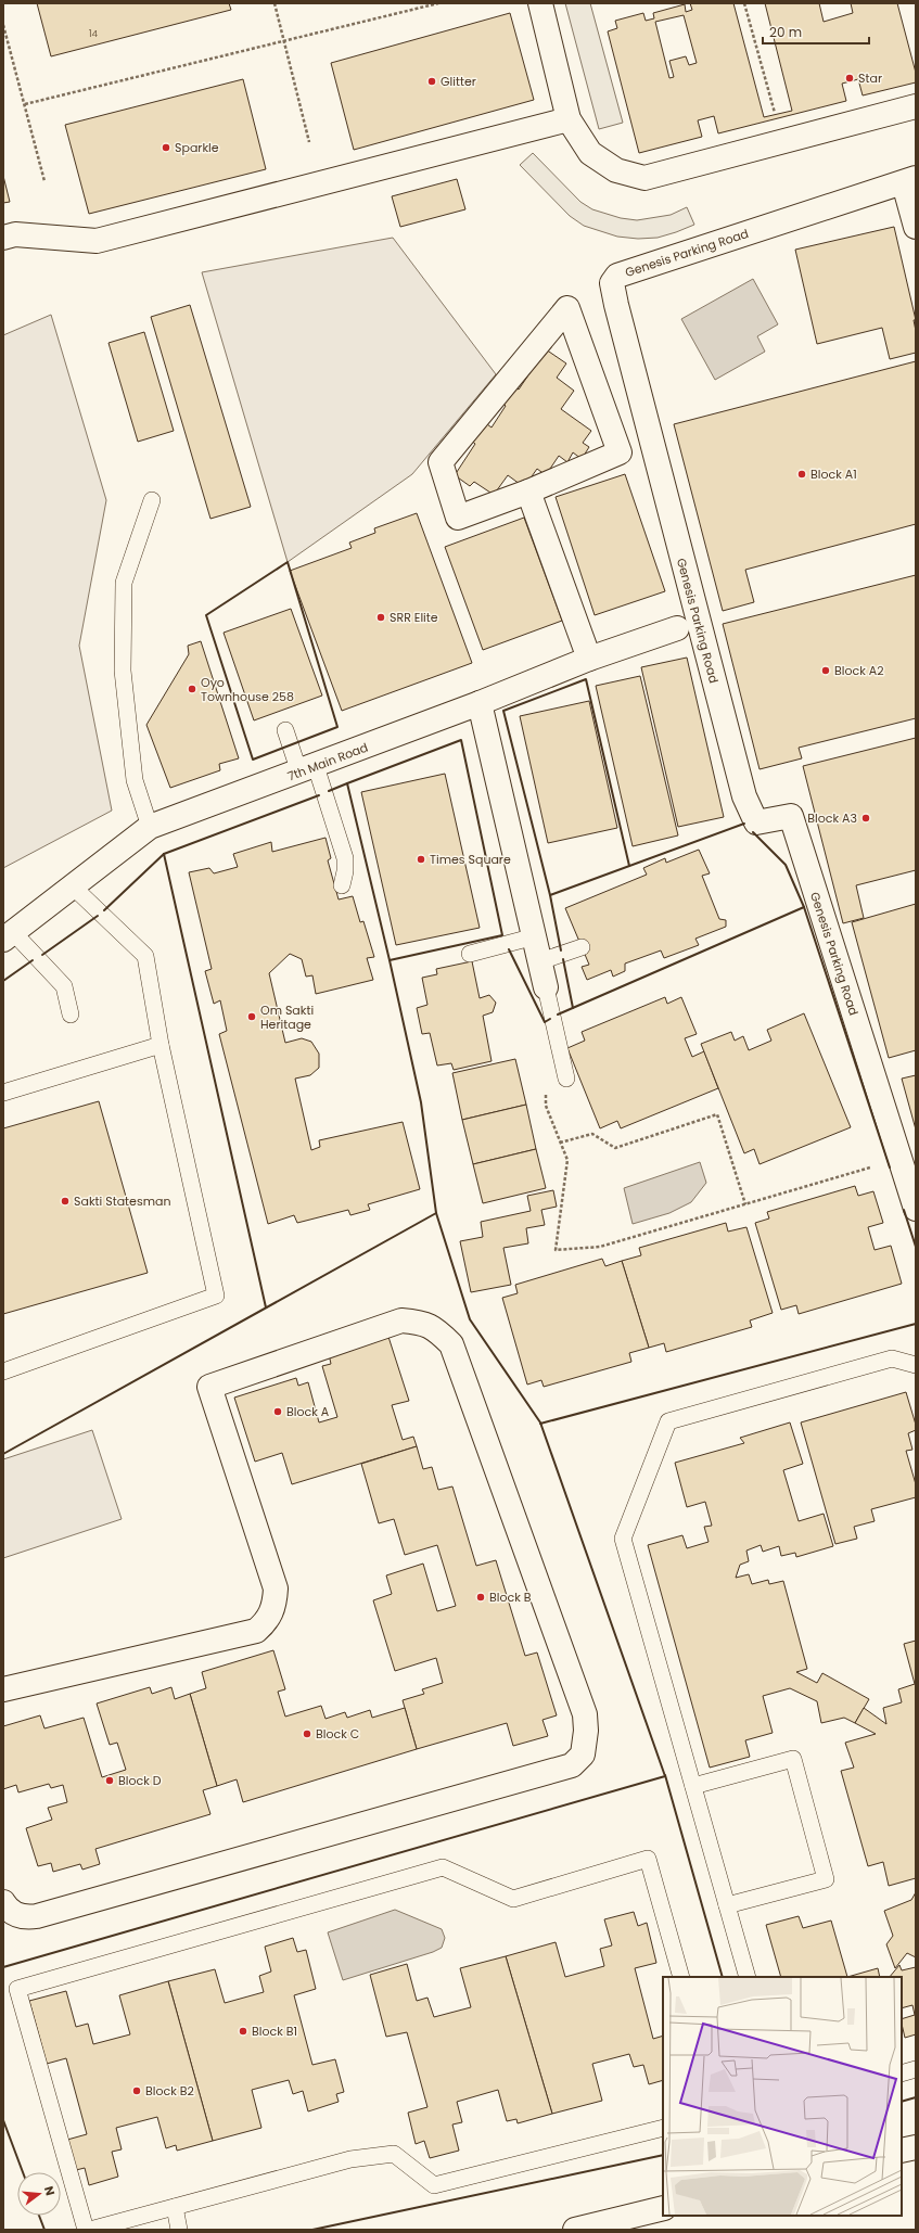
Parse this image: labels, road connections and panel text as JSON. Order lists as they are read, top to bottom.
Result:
{
  "streets": {
    "street": ["Genesis Parking Road", "7th Main Road"]
  },
  "places": [
    "Star",
    "Glitter",
    "Sparkle",
    "Block A1",
    "SRR Elite",
    "Block A2",
    "Oyo Townhouse 258",
    "Block A3",
    "Times Square",
    "Om Sakti Heritage",
    "Sakti Statesman",
    "Block A",
    "Block B",
    "Block C",
    "Block D",
    "Block B1",
    "Block B2"
  ],
  "house_numbers": ["14"],
  "scale_bar": "20 m",
  "north": "right"
}
